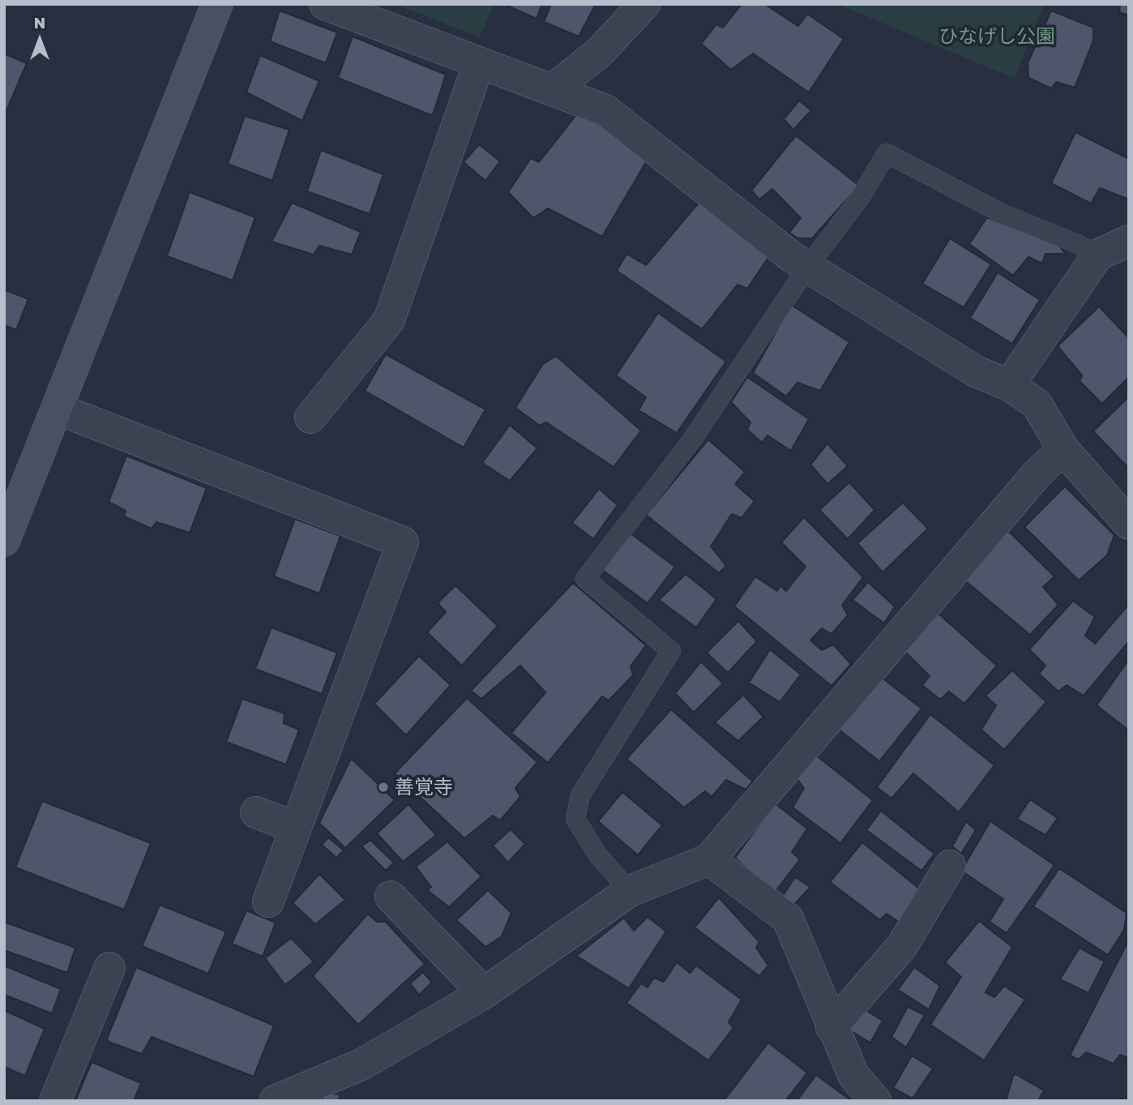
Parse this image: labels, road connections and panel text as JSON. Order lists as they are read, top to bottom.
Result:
{
  "parks": ["ひなげし公園"],
  "places": ["善覚寺"],
  "north": "top"
}
